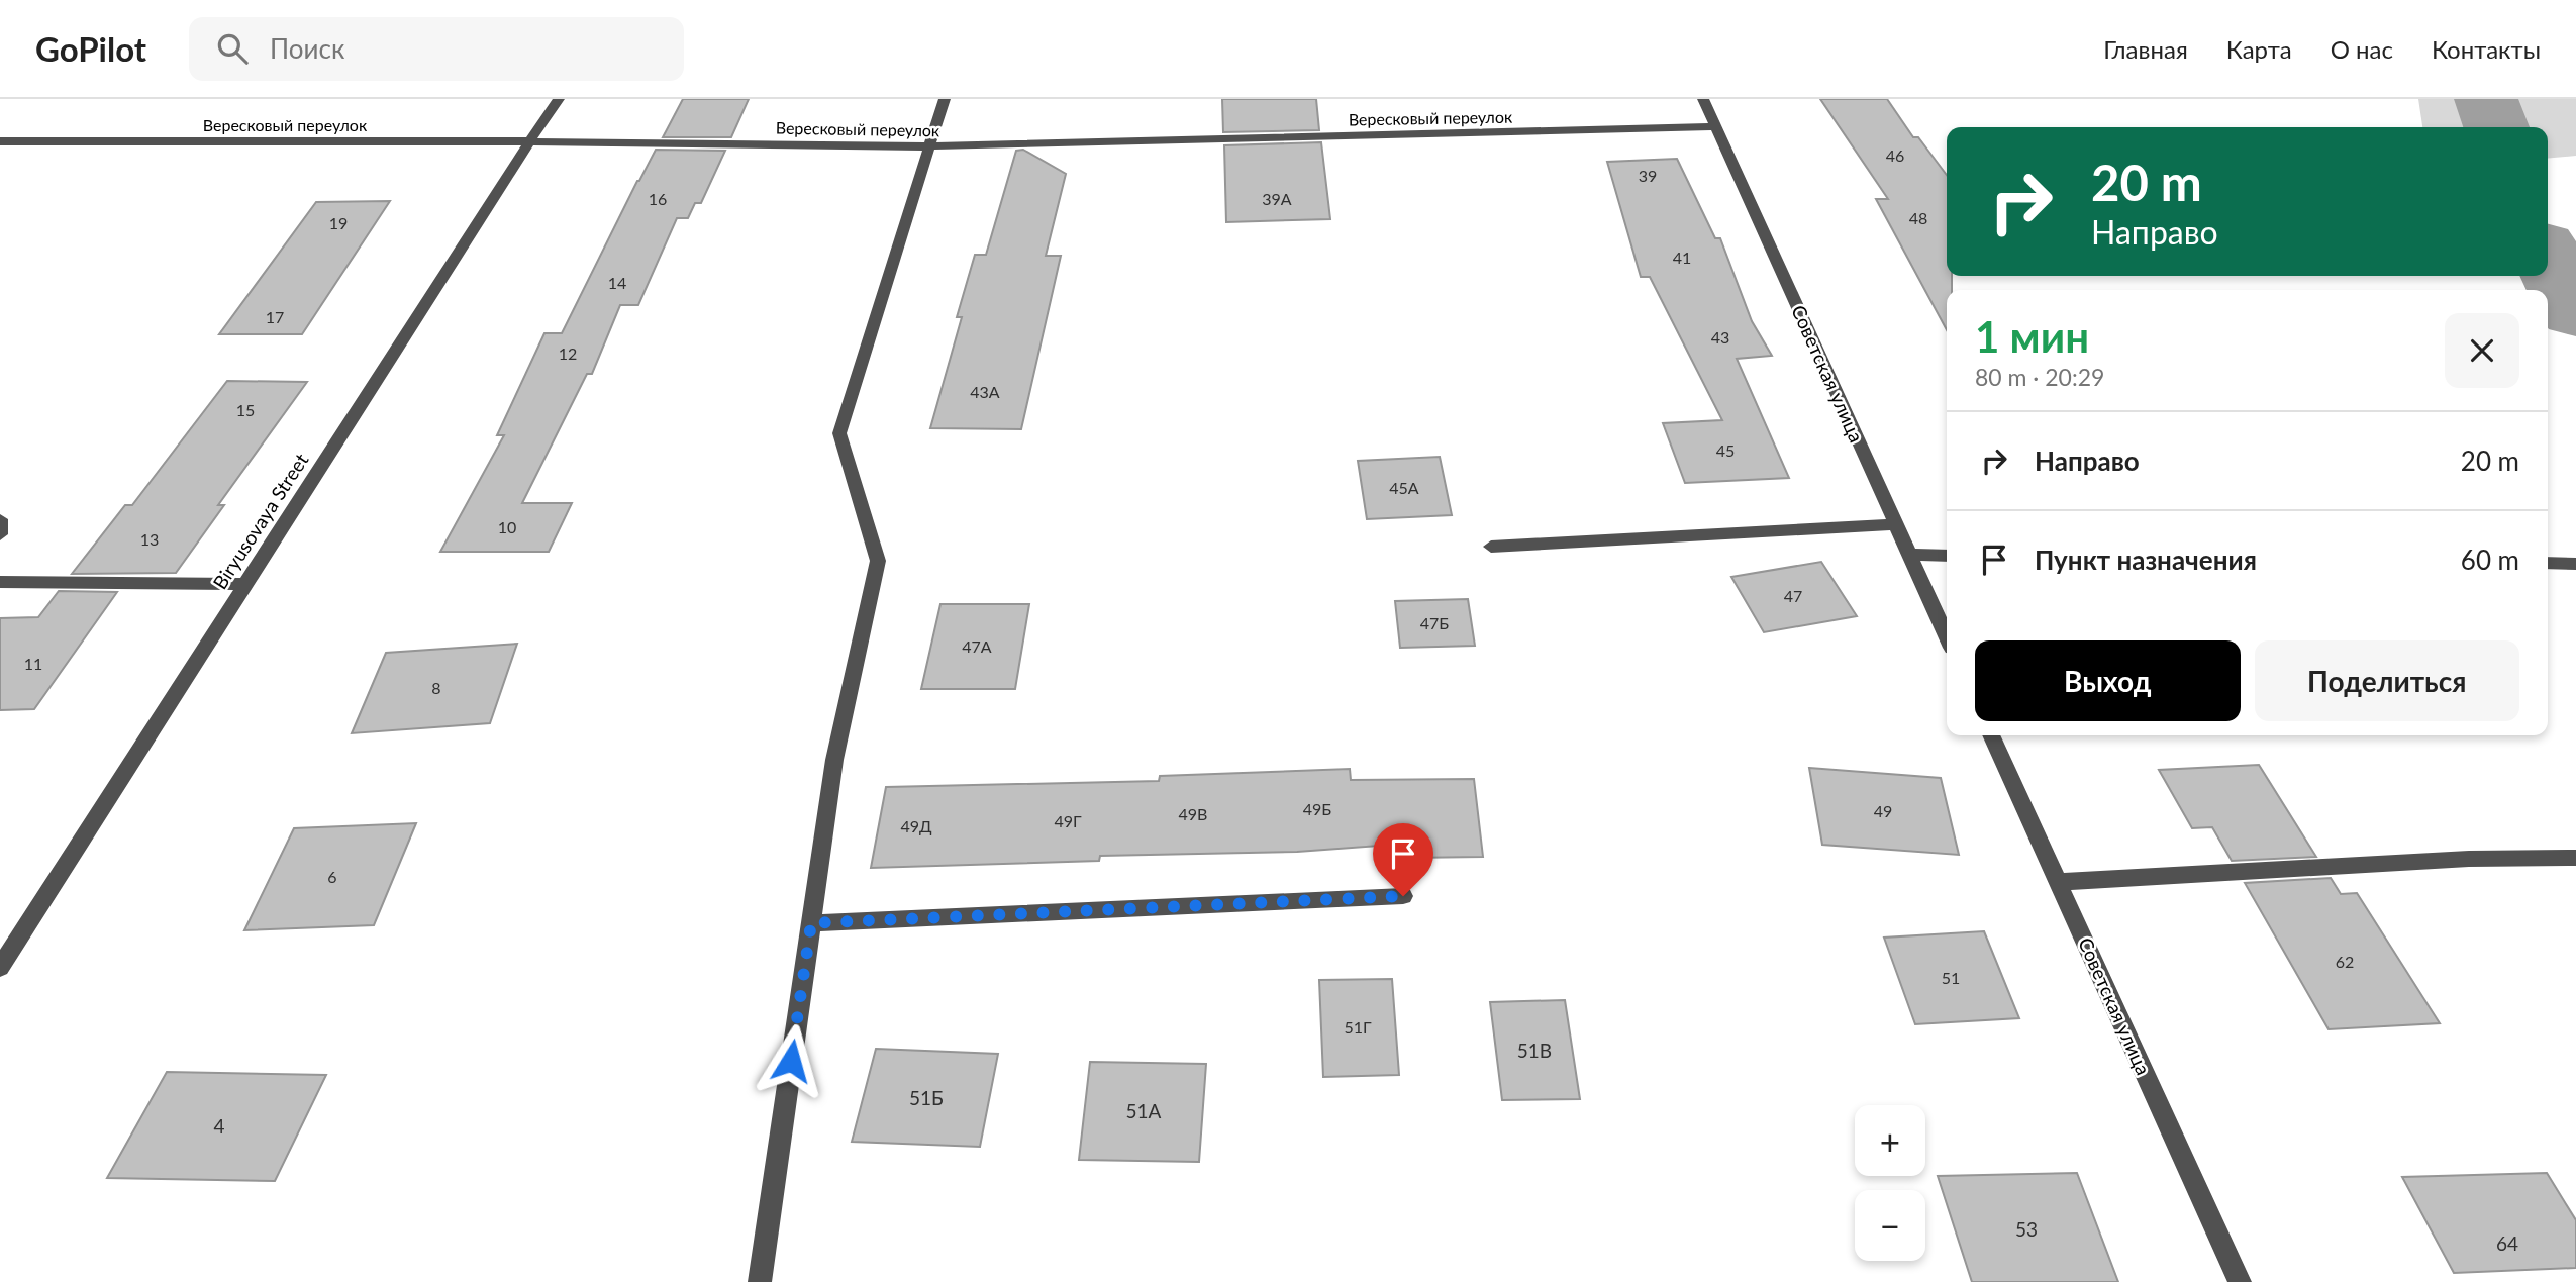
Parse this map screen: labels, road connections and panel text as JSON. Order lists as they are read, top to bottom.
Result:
{
  "streets": {
    "street": ["Вересковый переулок", "Советская улица", "Biryusovaya Street"]
  },
  "crossings": [
    ["Вересковый переулок", "Советская улица"],
    ["Вересковый переулок", "Biryusovaya Street"]
  ],
  "house_numbers": [
    "46",
    "39",
    "16",
    "39А",
    "48",
    "19",
    "41",
    "14",
    "17",
    "43",
    "12",
    "43А",
    "15",
    "45",
    "45А",
    "10",
    "13",
    "47",
    "47Б",
    "47А",
    "11",
    "8",
    "49Б",
    "49",
    "49В",
    "49Г",
    "49Д",
    "6",
    "62",
    "51",
    "51Г",
    "51В",
    "51Б",
    "51А",
    "4",
    "53",
    "64"
  ],
  "page": {
    "header": "GoPilot",
    "search": "Поиск",
    "nav": [
      "Главная",
      "Карта",
      "О нас",
      "Контакты"
    ],
    "turn": ["20 m", "Направо"],
    "heading": ["1 мин", "80 m · 20:29"],
    "list": [
      {
        "name": "Направо",
        "value": "20 m"
      },
      {
        "name": "Пункт назначения",
        "value": "60 m"
      }
    ],
    "buttons": ["Выход", "Поделиться"],
    "map_buttons": ["+", "−"]
  }
}
